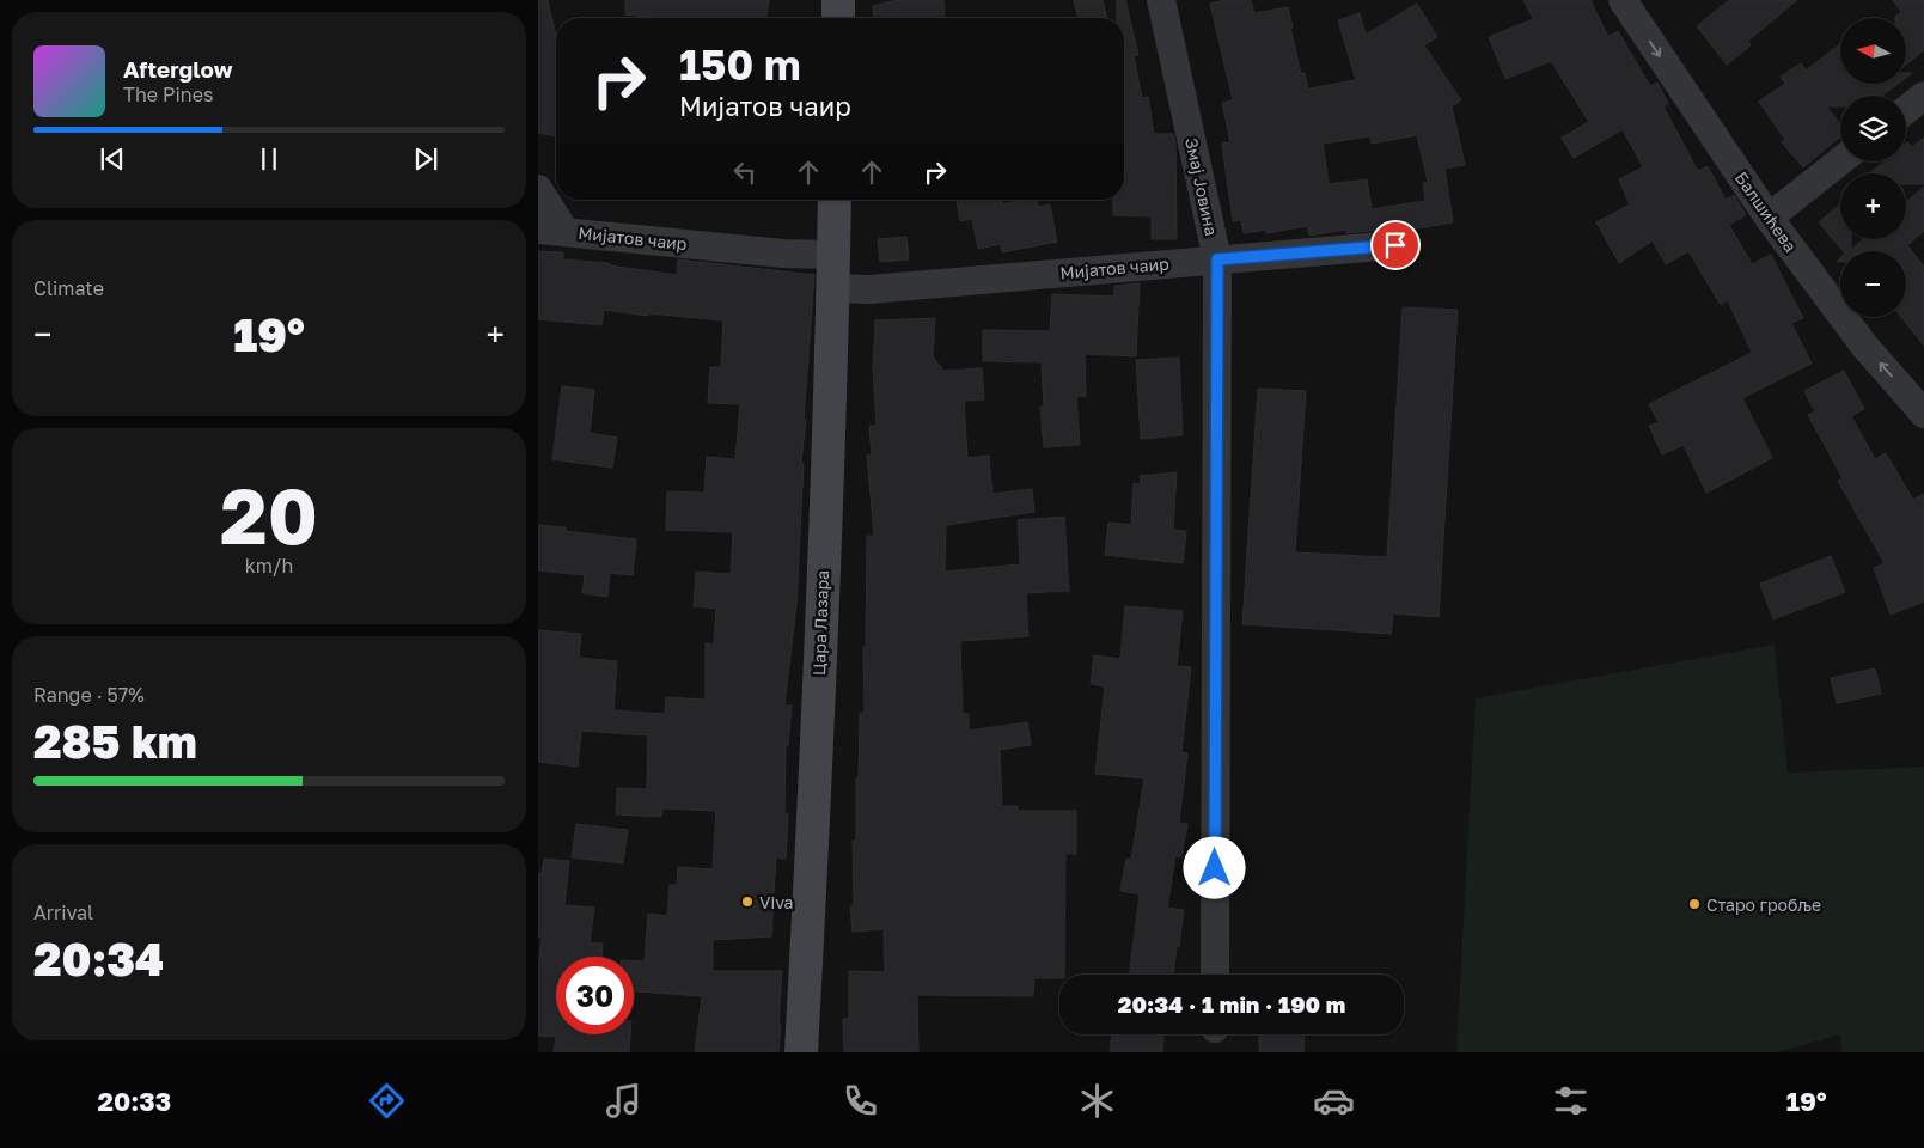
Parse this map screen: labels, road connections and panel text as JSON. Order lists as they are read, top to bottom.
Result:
{
  "streets": {
    "main road": ["Цара Лазара"],
    "street": ["Змај Јовина", "Балшићева", "Мијатов чаир"]
  },
  "crossings": [
    ["Змај Јовина", "Мијатов чаир"],
    ["Мијатов чаир", "Цара Лазара"]
  ],
  "places": ["Viva", "Старо гробље"],
  "north": "left",
  "page": {
    "map_buttons": ["+", "−"],
    "turn": ["150 m", "Мијатов чаир"],
    "song": ["Afterglow", "The Pines"],
    "tile": [
      "Climate",
      ["20", "km/h"],
      ["Range · 57%", "285 km"],
      ["Arrival", "20:34"]
    ],
    "heat": ["−", "19°", "+"],
    "limit": "30",
    "trip": "20:34 · 1 min · 190 m",
    "tabs": ["20:33", "19°"]
  }
}
